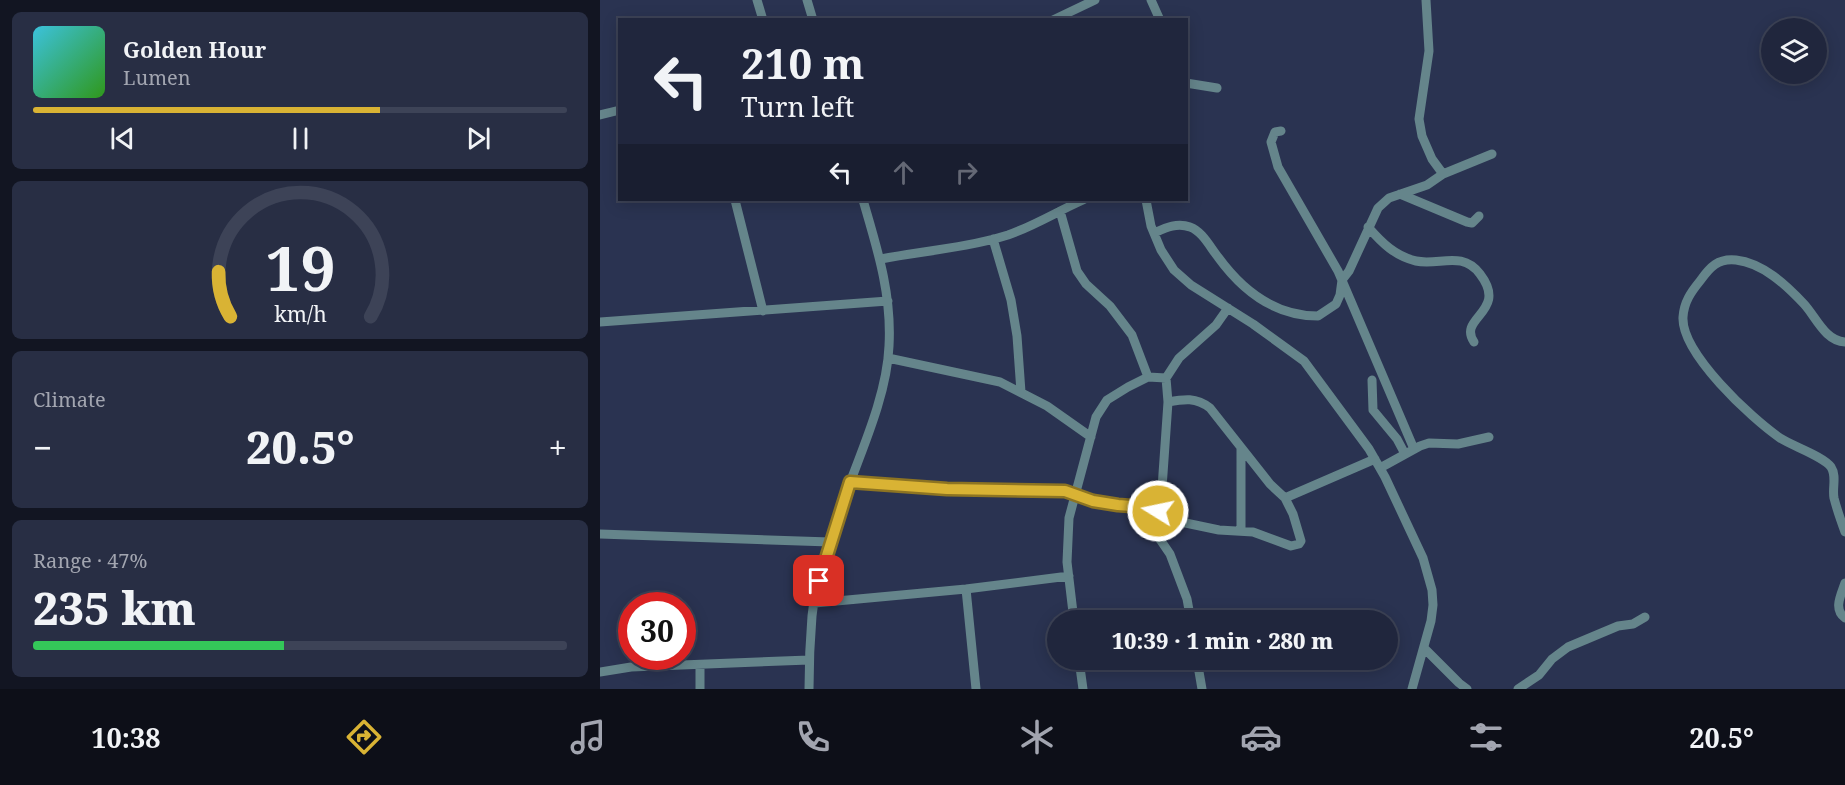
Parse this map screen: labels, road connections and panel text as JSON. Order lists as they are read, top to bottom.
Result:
{
  "page": {
    "turn": ["210 m", "Turn left"],
    "song": ["Golden Hour", "Lumen"],
    "tile": [
      "Climate",
      ["Range · 47%", "235 km"]
    ],
    "heat": ["−", "20.5°", "+"],
    "limit": "30",
    "trip": "10:39 · 1 min · 280 m",
    "tabs": ["10:38", "20.5°"],
    "gauge": ["19", "km/h"]
  }
}
